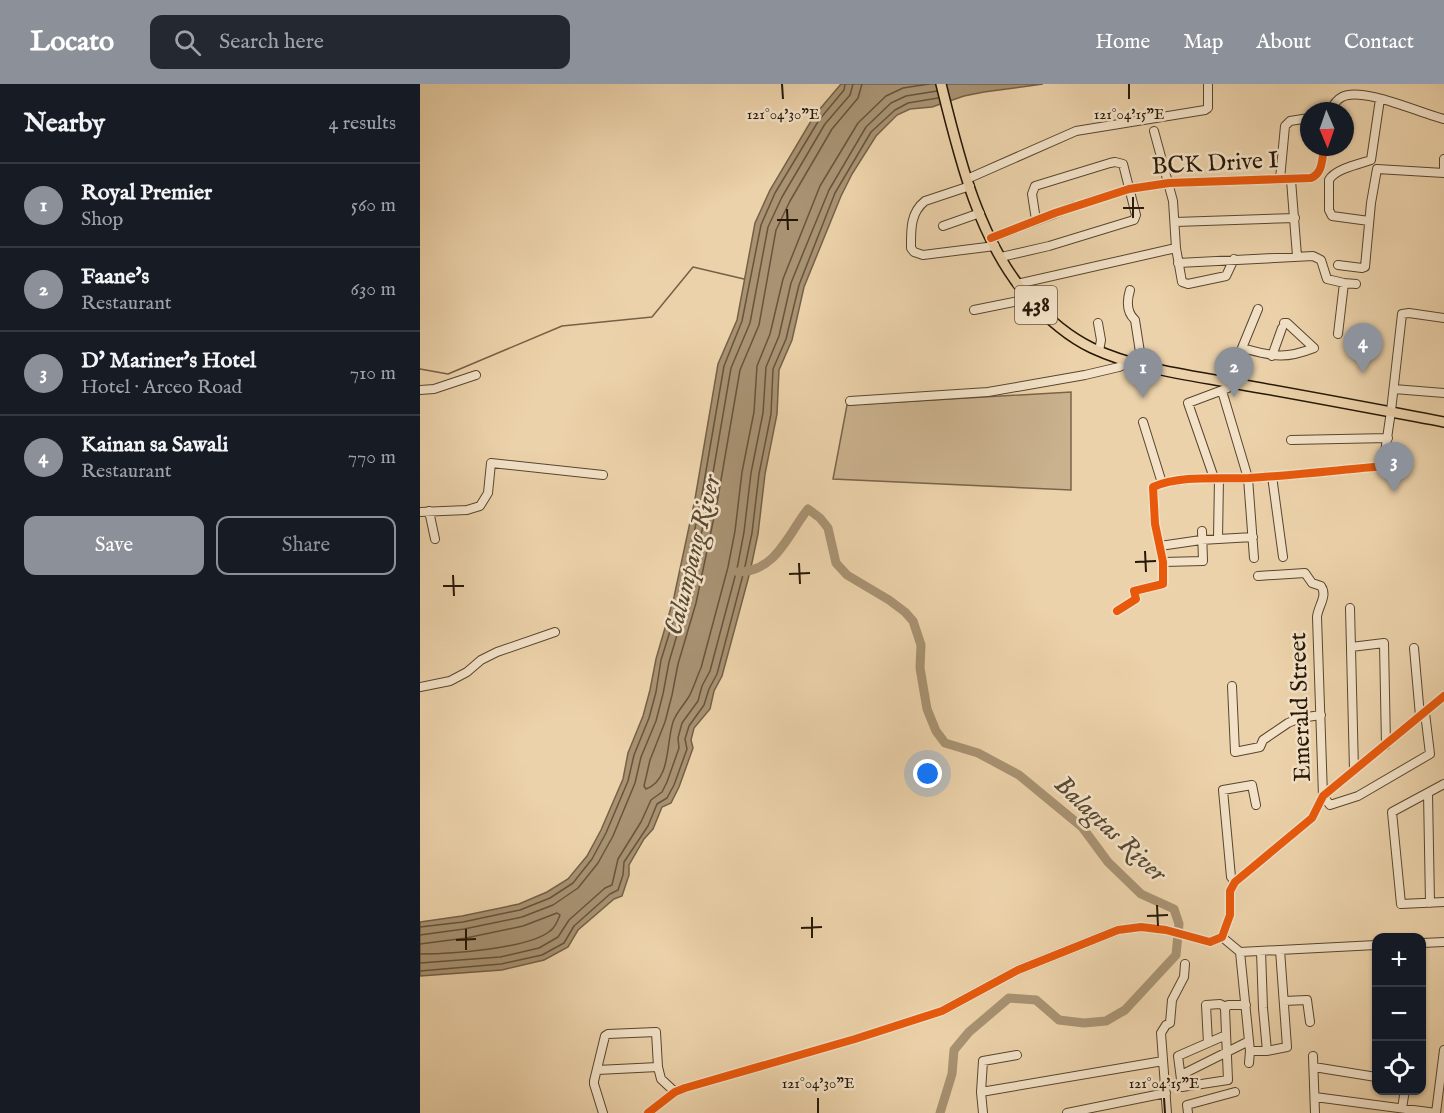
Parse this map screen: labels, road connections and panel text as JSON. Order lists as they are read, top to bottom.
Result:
{
  "streets": {
    "main road": ["438"],
    "street": ["BCK Drive I", "Emerald Street"]
  },
  "water": ["Calumpang River", "Balagtas River"],
  "north": "bottom",
  "page": {
    "header": "Locato",
    "search": "Search here",
    "nav": [
      "Home",
      "Map",
      "About",
      "Contact"
    ],
    "heading": ["Nearby", "4 results"],
    "list": [
      {
        "mark": "1",
        "name": "Royal Premier",
        "note": "Shop",
        "value": "560 m"
      },
      {
        "mark": "2",
        "name": "Faane's",
        "note": "Restaurant",
        "value": "630 m"
      },
      {
        "mark": "3",
        "name": "D' Mariner's Hotel",
        "note": "Hotel · Arceo Road",
        "value": "710 m"
      },
      {
        "mark": "4",
        "name": "Kainan sa Sawali",
        "note": "Restaurant",
        "value": "770 m"
      }
    ],
    "pins": [
      "4",
      "2",
      "1",
      "3"
    ],
    "buttons": ["Save", "Share"],
    "map_buttons": ["+", "−"]
  },
  "coordinates": ["121°04'30\"E", "121°04'15\"E"]
}
